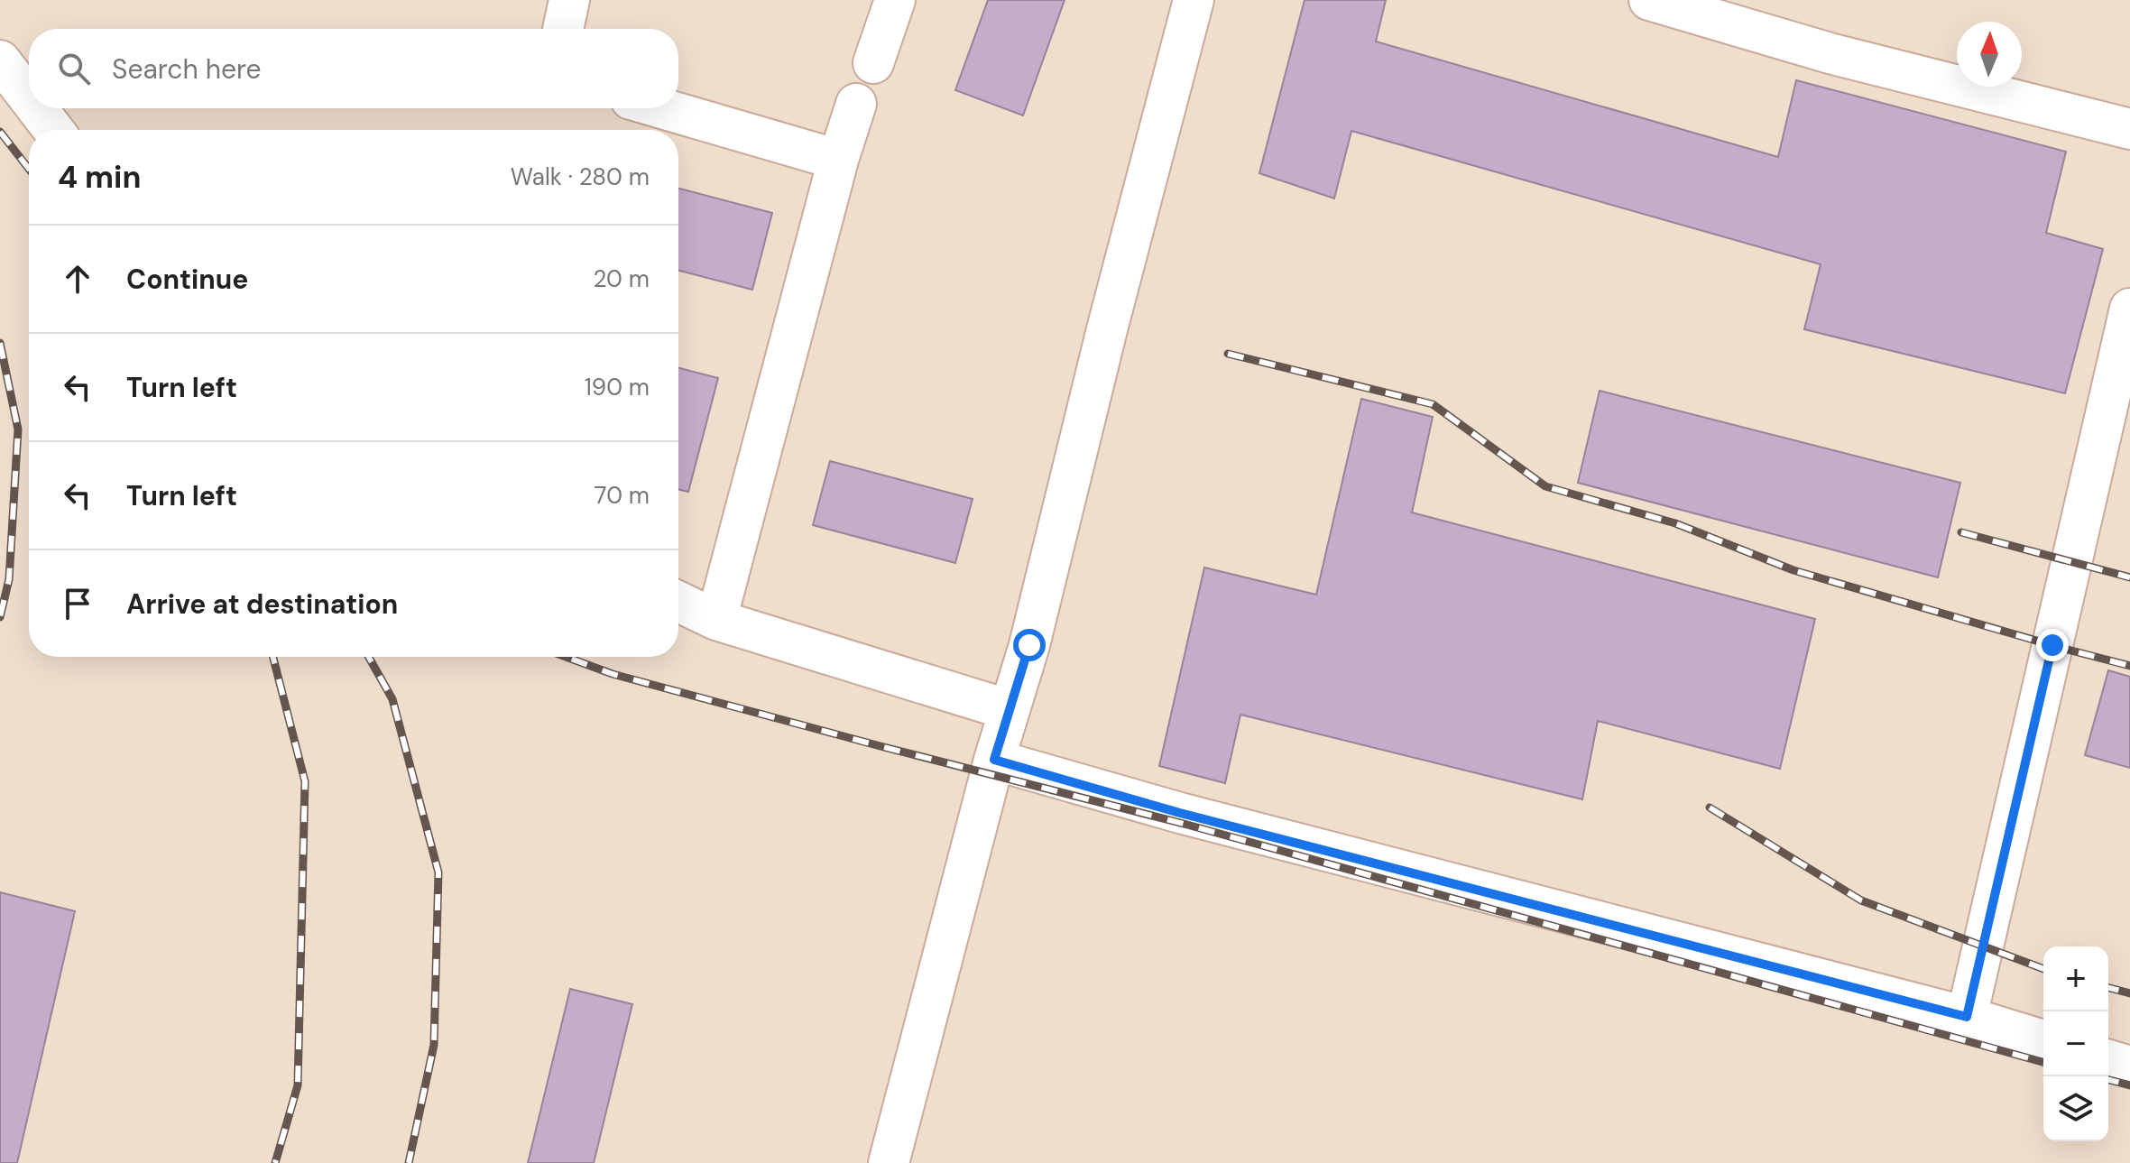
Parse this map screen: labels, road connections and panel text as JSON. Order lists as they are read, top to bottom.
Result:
{
  "north": "top",
  "page": {
    "search": "Search here",
    "heading": ["4 min", "Walk · 280 m"],
    "list": [
      ["Continue", "20 m"],
      ["Turn left", "190 m"],
      ["Turn left", "70 m"],
      "Arrive at destination"
    ],
    "map_buttons": ["+", "−"]
  }
}
